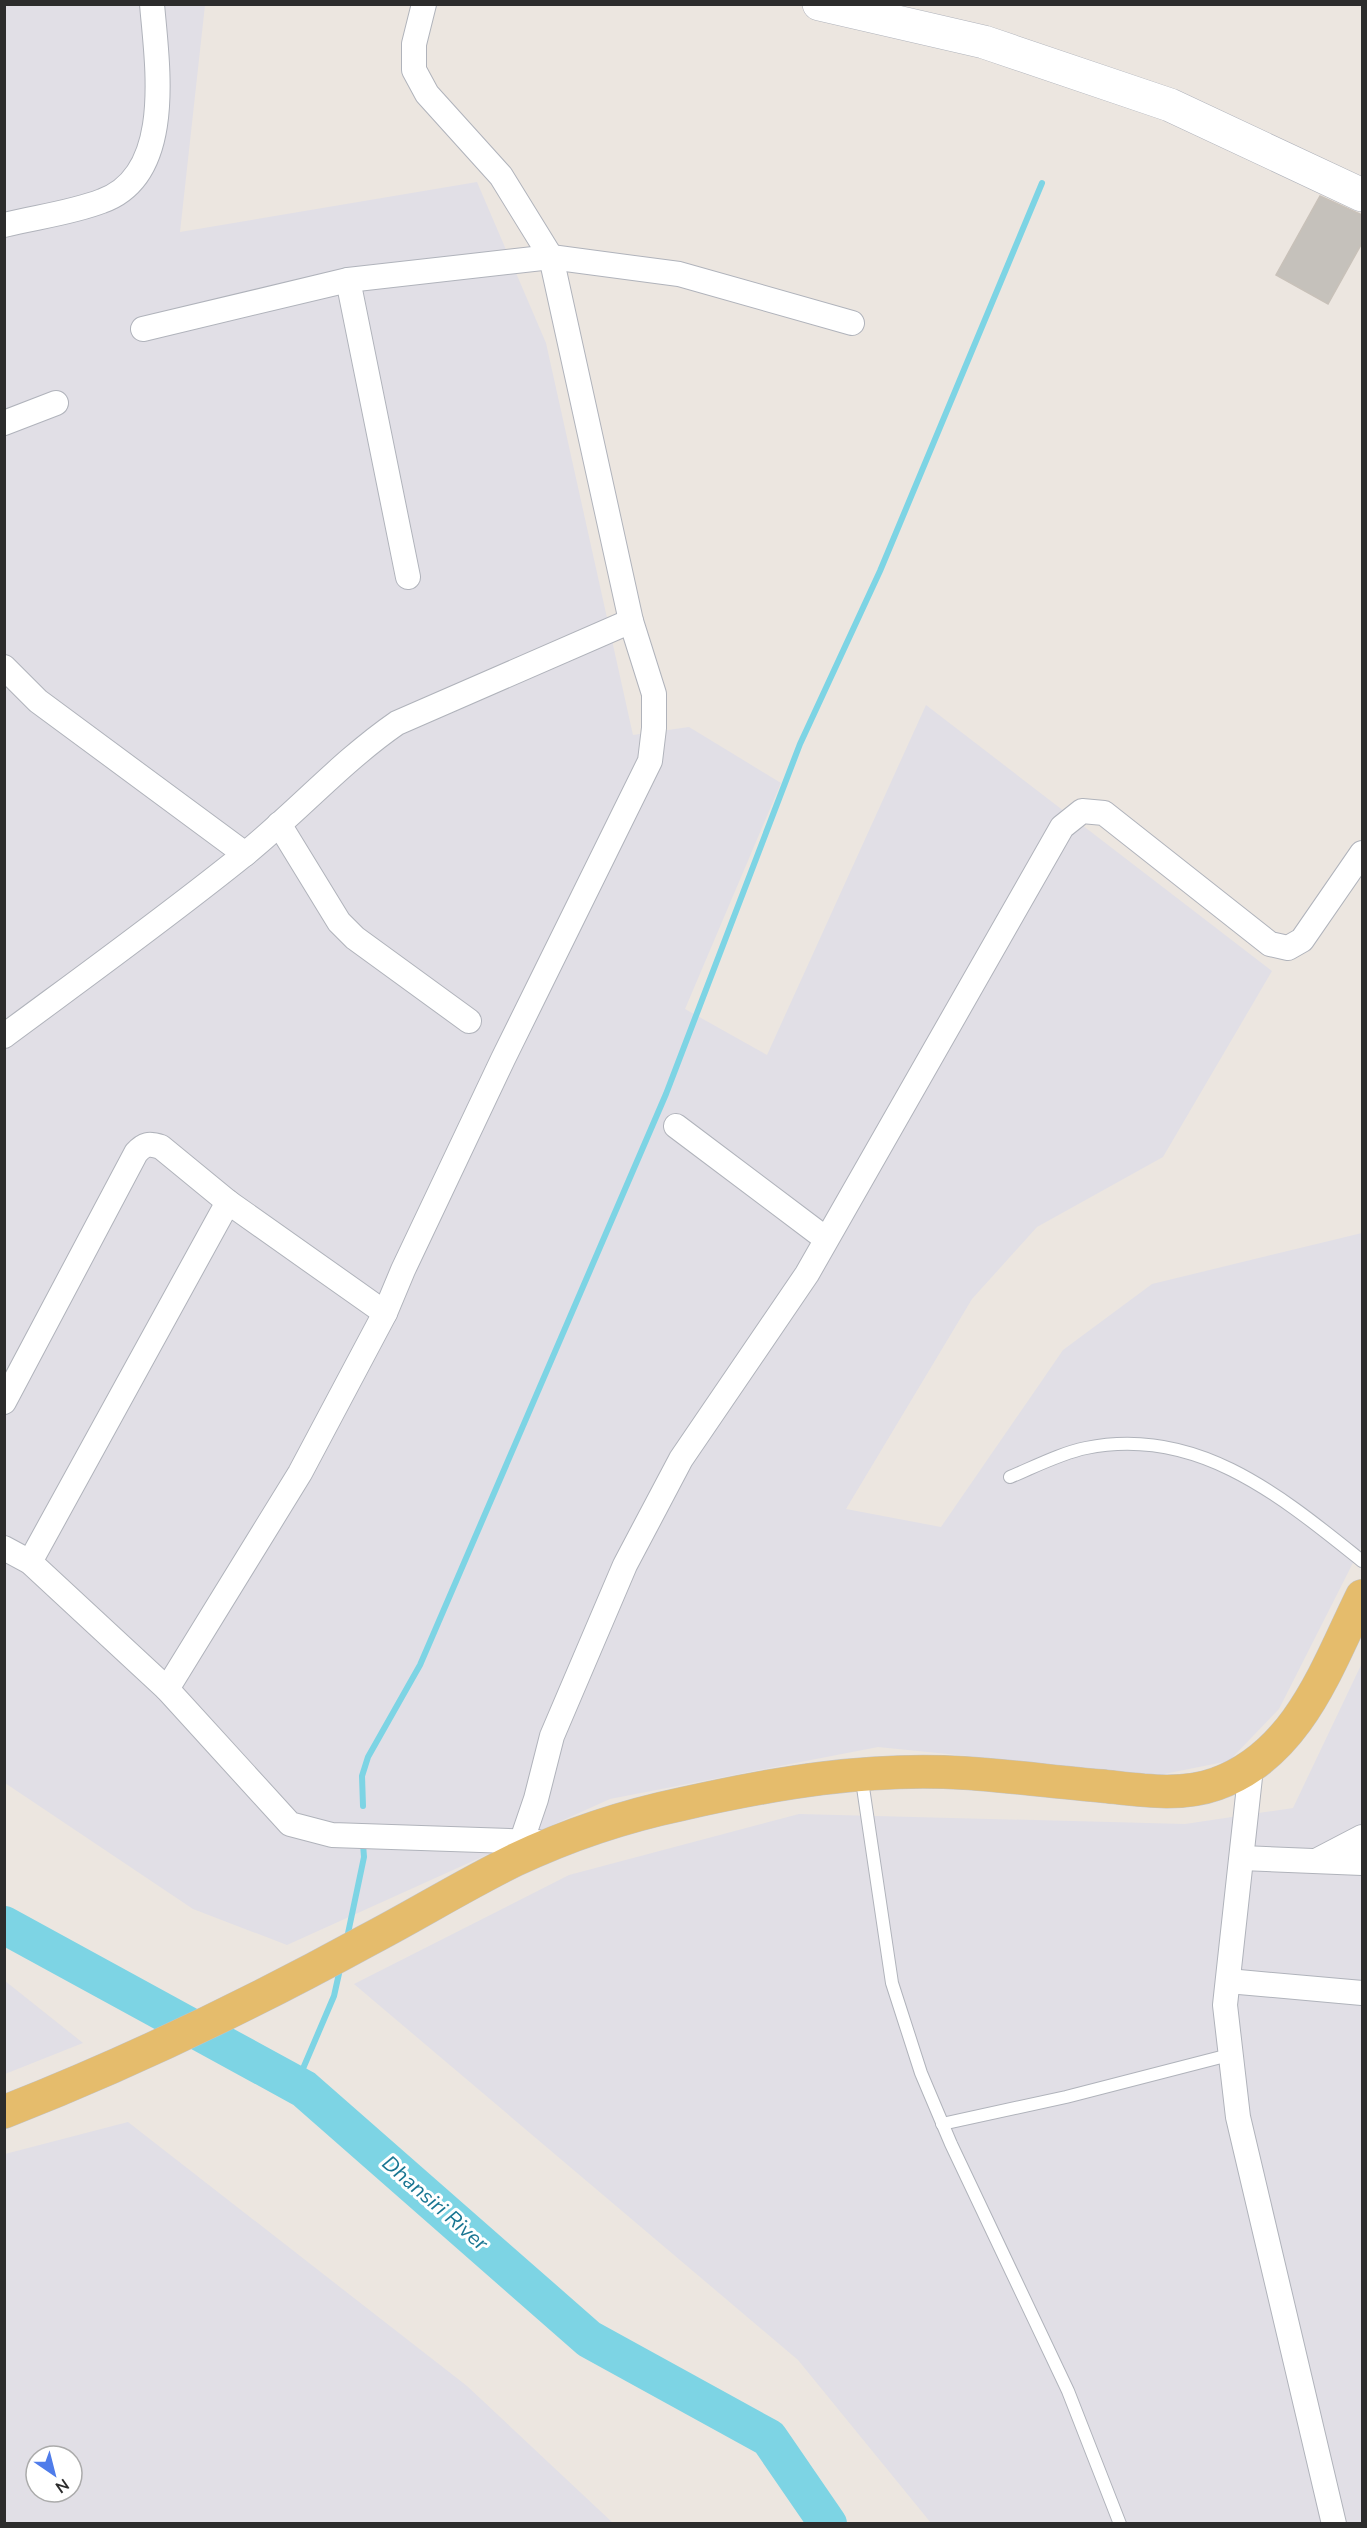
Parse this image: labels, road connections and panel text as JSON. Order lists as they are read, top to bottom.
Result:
{
  "water": ["Dhansiri River"],
  "north": "bottom right"
}
